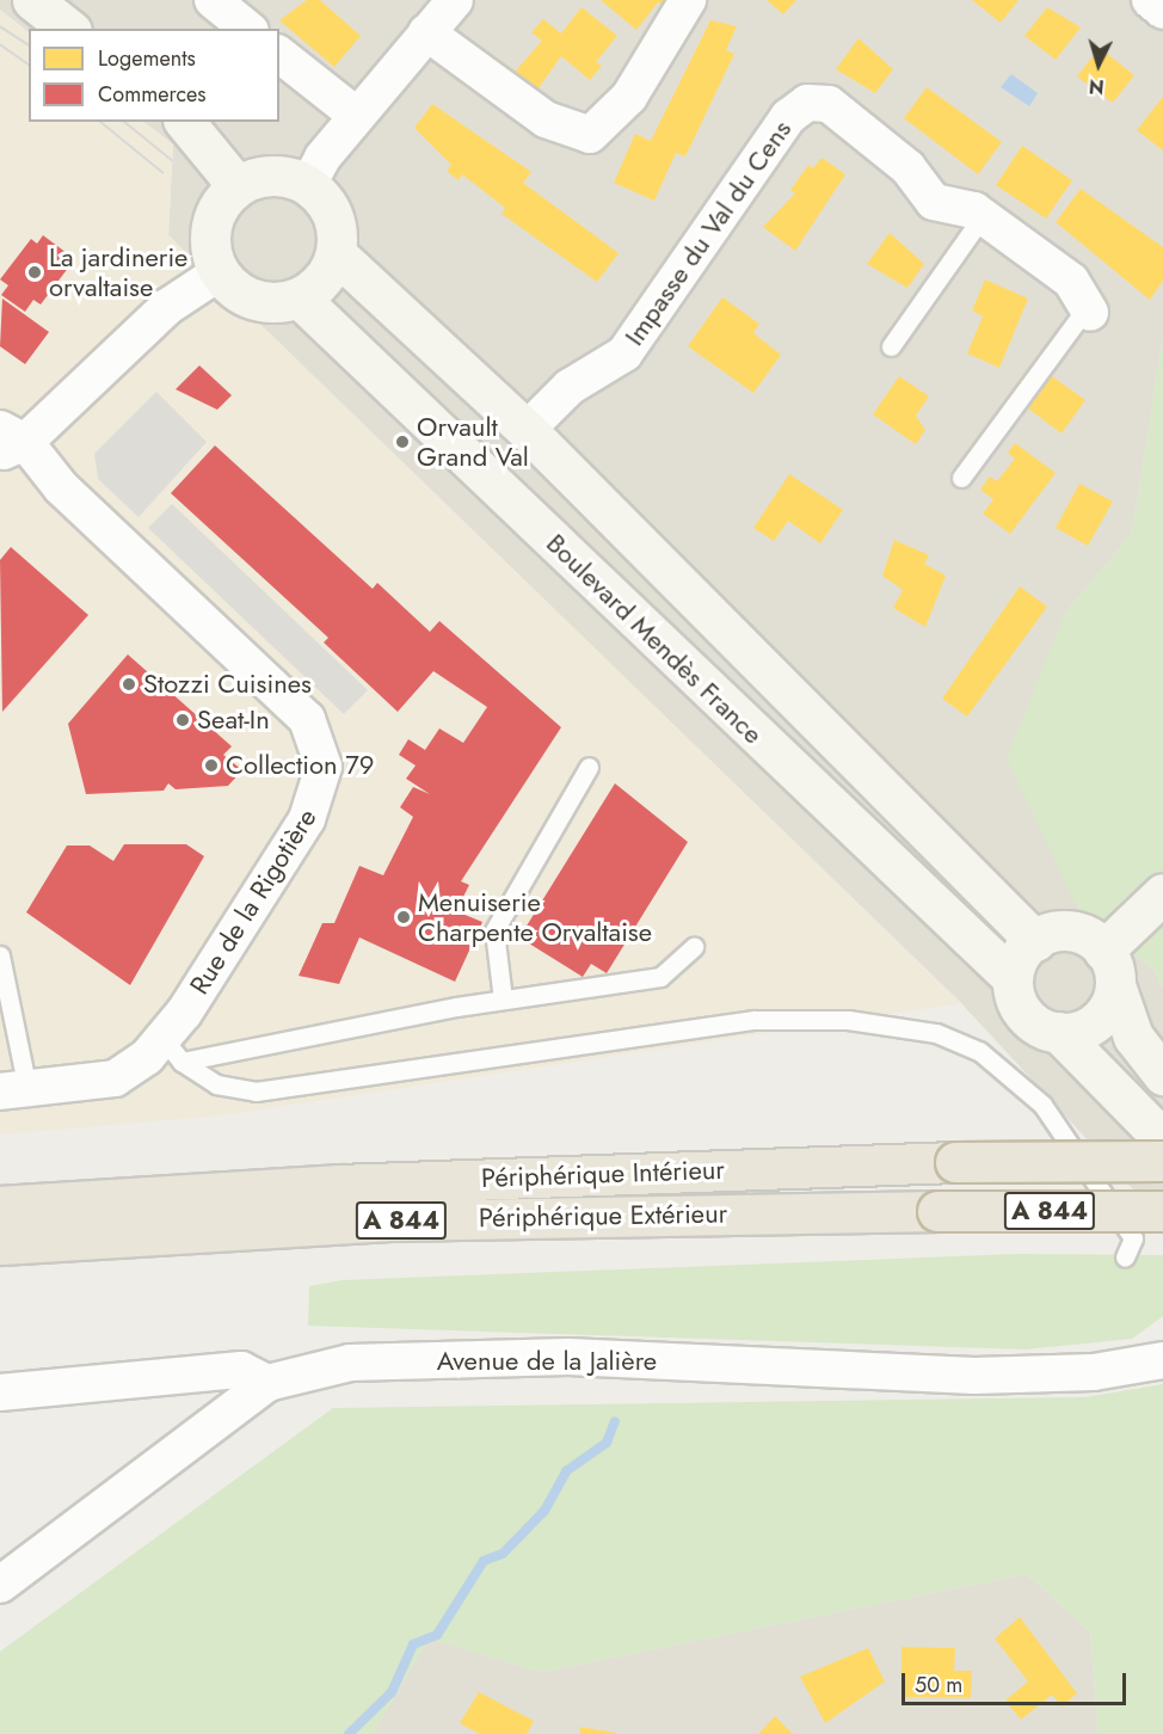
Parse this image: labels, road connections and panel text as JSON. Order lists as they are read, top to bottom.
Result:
{
  "streets": {
    "highway": ["Périphérique Intérieur", "A 844", "Périphérique Extérieur"],
    "main road": ["Boulevard Mendès France"],
    "street": ["Impasse du Val du Cens", "Rue de la Rigotière", "Avenue de la Jalière"]
  },
  "crossings": [
    ["Impasse du Val du Cens", "Boulevard Mendès France"]
  ],
  "places": [
    "La jardinerie orvaltaise",
    "Orvault Grand Val",
    "Stozzi Cuisines",
    "Seat-In",
    "Collection 79",
    "Menuiserie Charpente Orvaltaise"
  ],
  "legend": ["Logements", "Commerces"],
  "scale_bar": "50 m",
  "north": "bottom"
}
